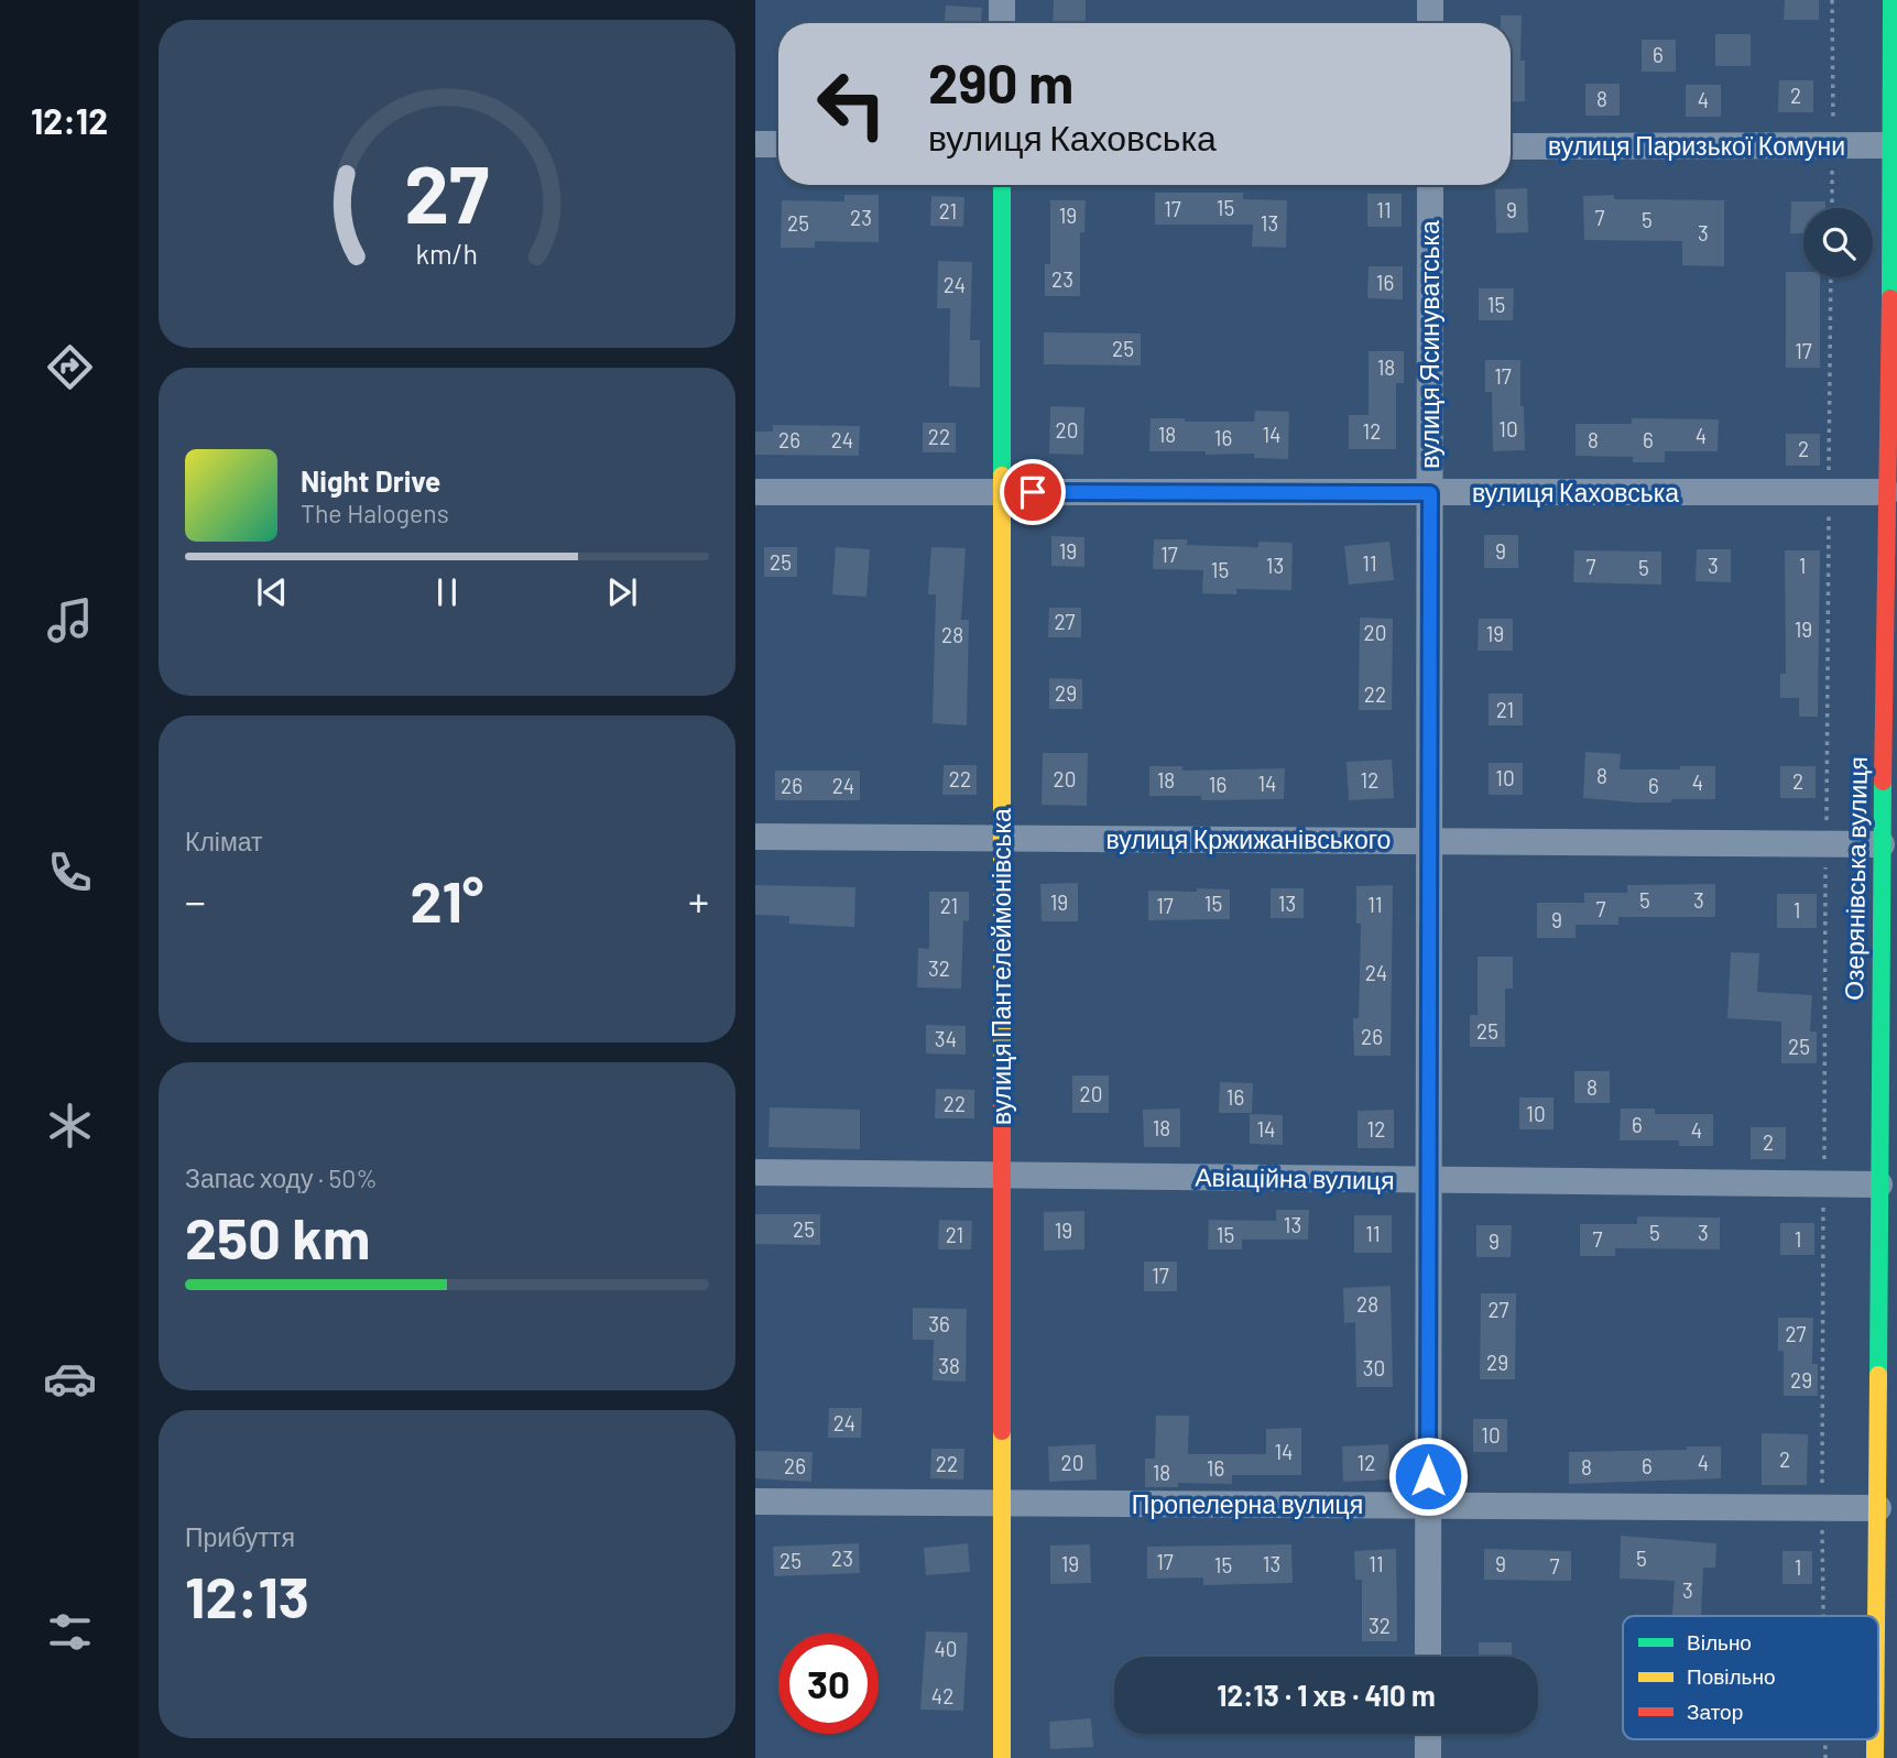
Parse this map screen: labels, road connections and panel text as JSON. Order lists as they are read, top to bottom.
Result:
{
  "streets": {
    "street": [
      "вулиця Паризької Комуни",
      "вулиця Ясинуватська",
      "вулиця Каховська",
      "вулиця Кржижанівського",
      "Озерянівська вулиця",
      "вулиця Пантелеймонівська",
      "Авіаційна вулиця",
      "Пропелерна вулиця"
    ]
  },
  "crossings": [
    ["вулиця Паризької Комуни", "Озерянівська вулиця"],
    ["вулиця Ясинуватська", "вулиця Каховська"],
    ["вулиця Ясинуватська", "вулиця Кржижанівського"],
    ["вулиця Ясинуватська", "Авіаційна вулиця"],
    ["вулиця Ясинуватська", "Пропелерна вулиця"],
    ["вулиця Каховська", "Озерянівська вулиця"],
    ["вулиця Каховська", "вулиця Пантелеймонівська"],
    ["вулиця Кржижанівського", "Озерянівська вулиця"],
    ["вулиця Кржижанівського", "вулиця Пантелеймонівська"],
    ["Озерянівська вулиця", "Авіаційна вулиця"],
    ["Озерянівська вулиця", "Пропелерна вулиця"],
    ["вулиця Пантелеймонівська", "Авіаційна вулиця"],
    ["вулиця Пантелеймонівська", "Пропелерна вулиця"]
  ],
  "house_numbers": [
    "6",
    "2",
    "8",
    "4",
    "15",
    "17",
    "11",
    "9",
    "21",
    "19",
    "23",
    "7",
    "5",
    "25",
    "13",
    "3",
    "23",
    "16",
    "24",
    "15",
    "25",
    "17",
    "18",
    "17",
    "10",
    "20",
    "12",
    "18",
    "14",
    "4",
    "22",
    "16",
    "26",
    "24",
    "8",
    "6",
    "2",
    "19",
    "9",
    "17",
    "25",
    "11",
    "13",
    "3",
    "1",
    "7",
    "5",
    "15",
    "27",
    "19",
    "20",
    "19",
    "28",
    "29",
    "22",
    "21",
    "8",
    "10",
    "22",
    "20",
    "18",
    "12",
    "2",
    "4",
    "14",
    "16",
    "26",
    "24",
    "6",
    "5",
    "3",
    "19",
    "15",
    "13",
    "11",
    "21",
    "17",
    "7",
    "1",
    "9",
    "32",
    "24",
    "25",
    "26",
    "34",
    "25",
    "8",
    "20",
    "16",
    "22",
    "10",
    "6",
    "18",
    "14",
    "12",
    "4",
    "2",
    "13",
    "25",
    "19",
    "5",
    "3",
    "11",
    "21",
    "15",
    "7",
    "1",
    "9",
    "17",
    "28",
    "27",
    "36",
    "27",
    "29",
    "38",
    "30",
    "29",
    "24",
    "10",
    "14",
    "2",
    "20",
    "12",
    "4",
    "22",
    "26",
    "6",
    "8",
    "16",
    "18",
    "23",
    "5",
    "25",
    "17",
    "19",
    "13",
    "11",
    "9",
    "15",
    "7",
    "1",
    "3",
    "32",
    "40",
    "42"
  ],
  "legend": ["Вільно", "Повільно", "Затор"],
  "page": {
    "tabs": "12:12",
    "turn": ["290 m", "вулиця Каховська"],
    "song": ["Night Drive", "The Halogens"],
    "tile": [
      "Клімат",
      ["Запас ходу · 50%", "250 km"],
      ["Прибуття", "12:13"]
    ],
    "heat": ["−", "21°", "+"],
    "limit": "30",
    "trip": "12:13 · 1 хв · 410 m",
    "gauge": ["27", "km/h"]
  }
}
